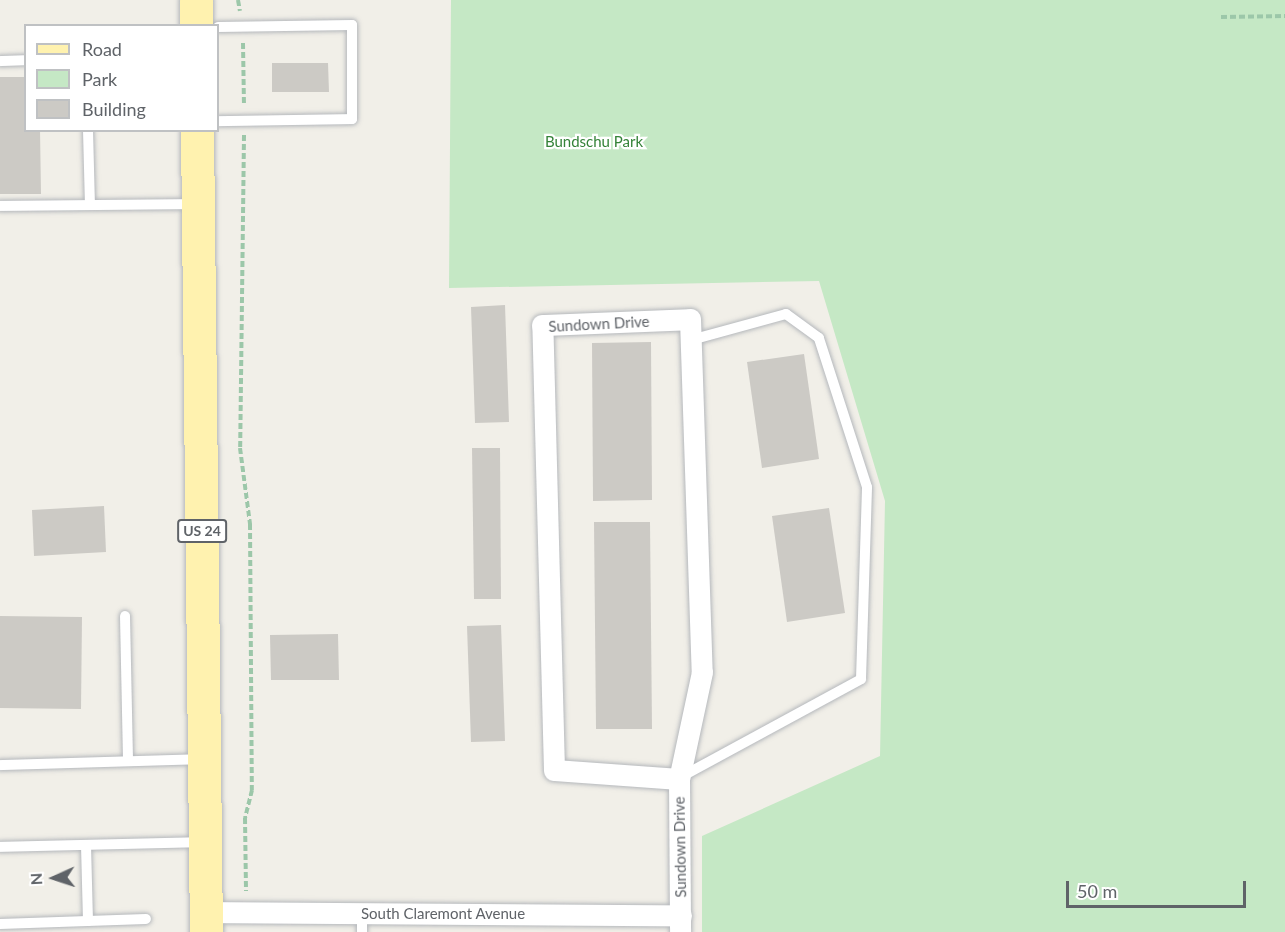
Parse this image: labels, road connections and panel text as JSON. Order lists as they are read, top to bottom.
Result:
{
  "streets": {
    "main road": ["US 24"],
    "street": ["Sundown Drive", "South Claremont Avenue"]
  },
  "crossings": [
    ["Sundown Drive", "South Claremont Avenue"],
    ["US 24", "South Claremont Avenue"]
  ],
  "parks": ["Bundschu Park"],
  "legend": ["Road", "Park", "Building"],
  "scale_bar": "50 m",
  "north": "left"
}
